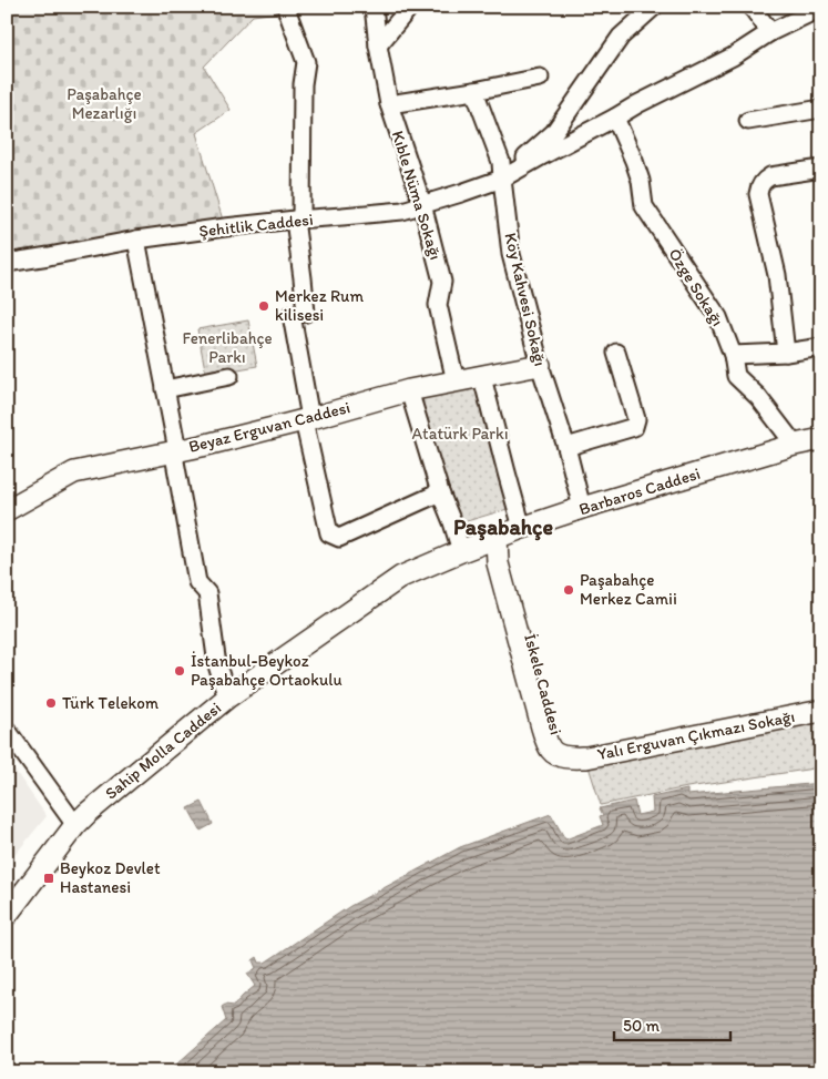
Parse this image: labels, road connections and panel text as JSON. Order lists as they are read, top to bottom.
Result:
{
  "streets": {
    "main road": [
      "Beyaz Erguvan Caddesi",
      "Barbaros Caddesi",
      "İskele Caddesi",
      "Yalı Erguvan Çıkmazı Sokağı",
      "Sahip Molla Caddesi"
    ],
    "street": [
      "Kıble Nüma Sokağı",
      "Şehitlik Caddesi",
      "Özge Sokağı",
      "Köy Kahvesi Sokağı"
    ]
  },
  "crossings": [
    ["Kıble Nüma Sokağı", "Şehitlik Caddesi"],
    ["Kıble Nüma Sokağı", "Beyaz Erguvan Caddesi"],
    ["Şehitlik Caddesi", "Köy Kahvesi Sokağı"],
    ["Özge Sokağı", "Barbaros Caddesi"],
    ["Köy Kahvesi Sokağı", "Beyaz Erguvan Caddesi"],
    ["Köy Kahvesi Sokağı", "Barbaros Caddesi"],
    ["Barbaros Caddesi", "İskele Caddesi"],
    ["Barbaros Caddesi", "Sahip Molla Caddesi"],
    ["İskele Caddesi", "Yalı Erguvan Çıkmazı Sokağı"]
  ],
  "districts": ["Paşabahçe"],
  "parks": ["Paşabahçe Mezarlığı", "Fenerlibahçe Parkı", "Atatürk Parkı"],
  "places": {
    "other": [
      "Merkez Rum kilisesi",
      "Paşabahçe Merkez Camii",
      "İstanbul-Beykoz Paşabahçe Ortaokulu",
      "Türk Telekom"
    ],
    "transit": ["Beykoz Devlet Hastanesi"]
  },
  "scale_bar": "50 m"
}
